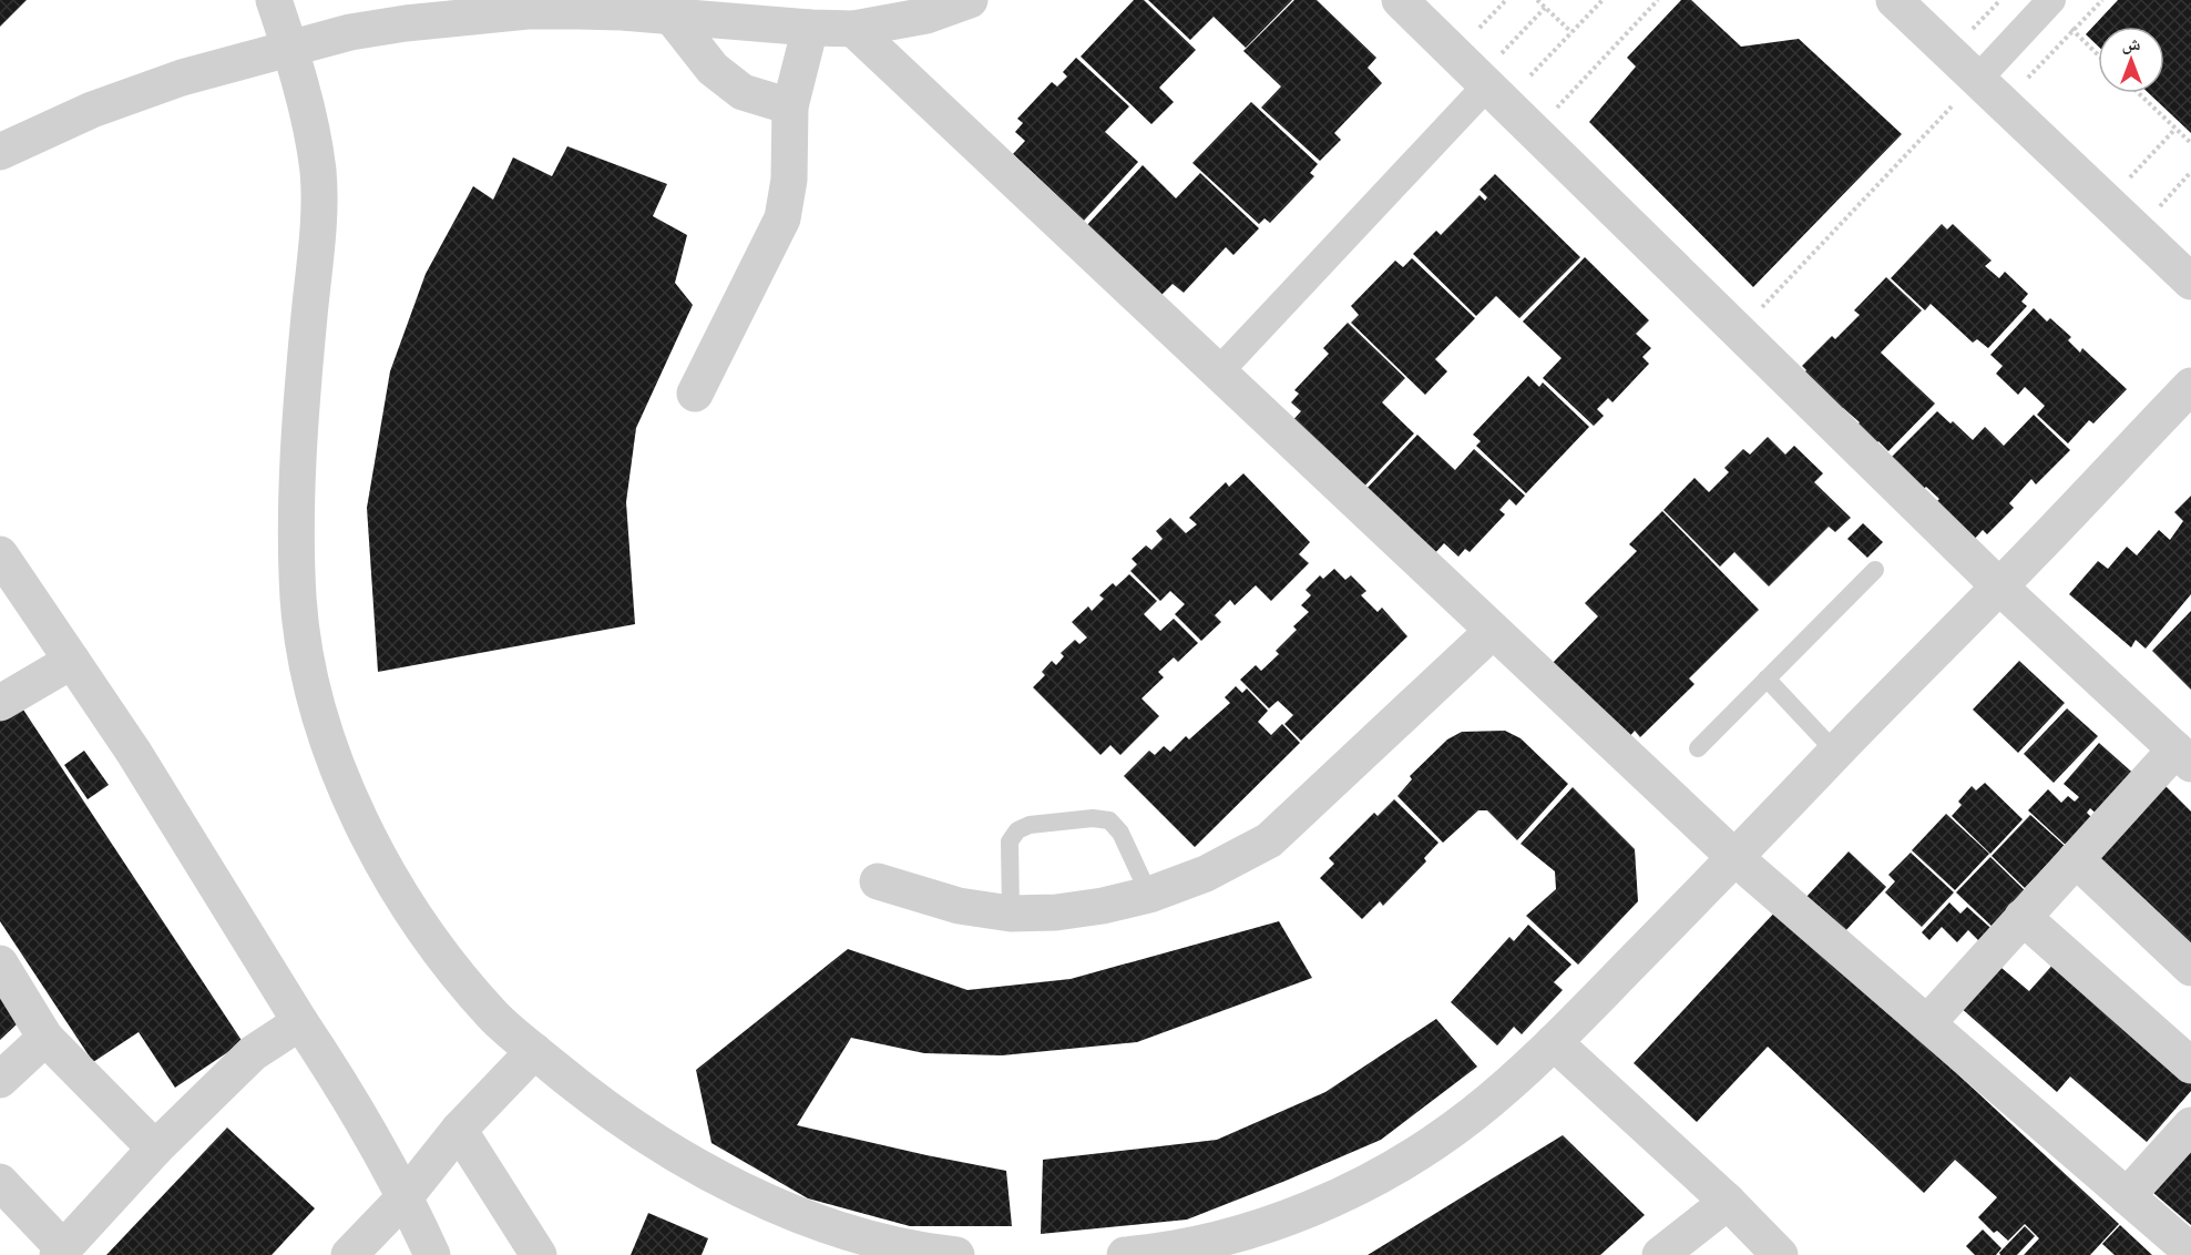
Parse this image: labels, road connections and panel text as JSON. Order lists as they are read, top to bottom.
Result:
{
  "north": "top"
}
